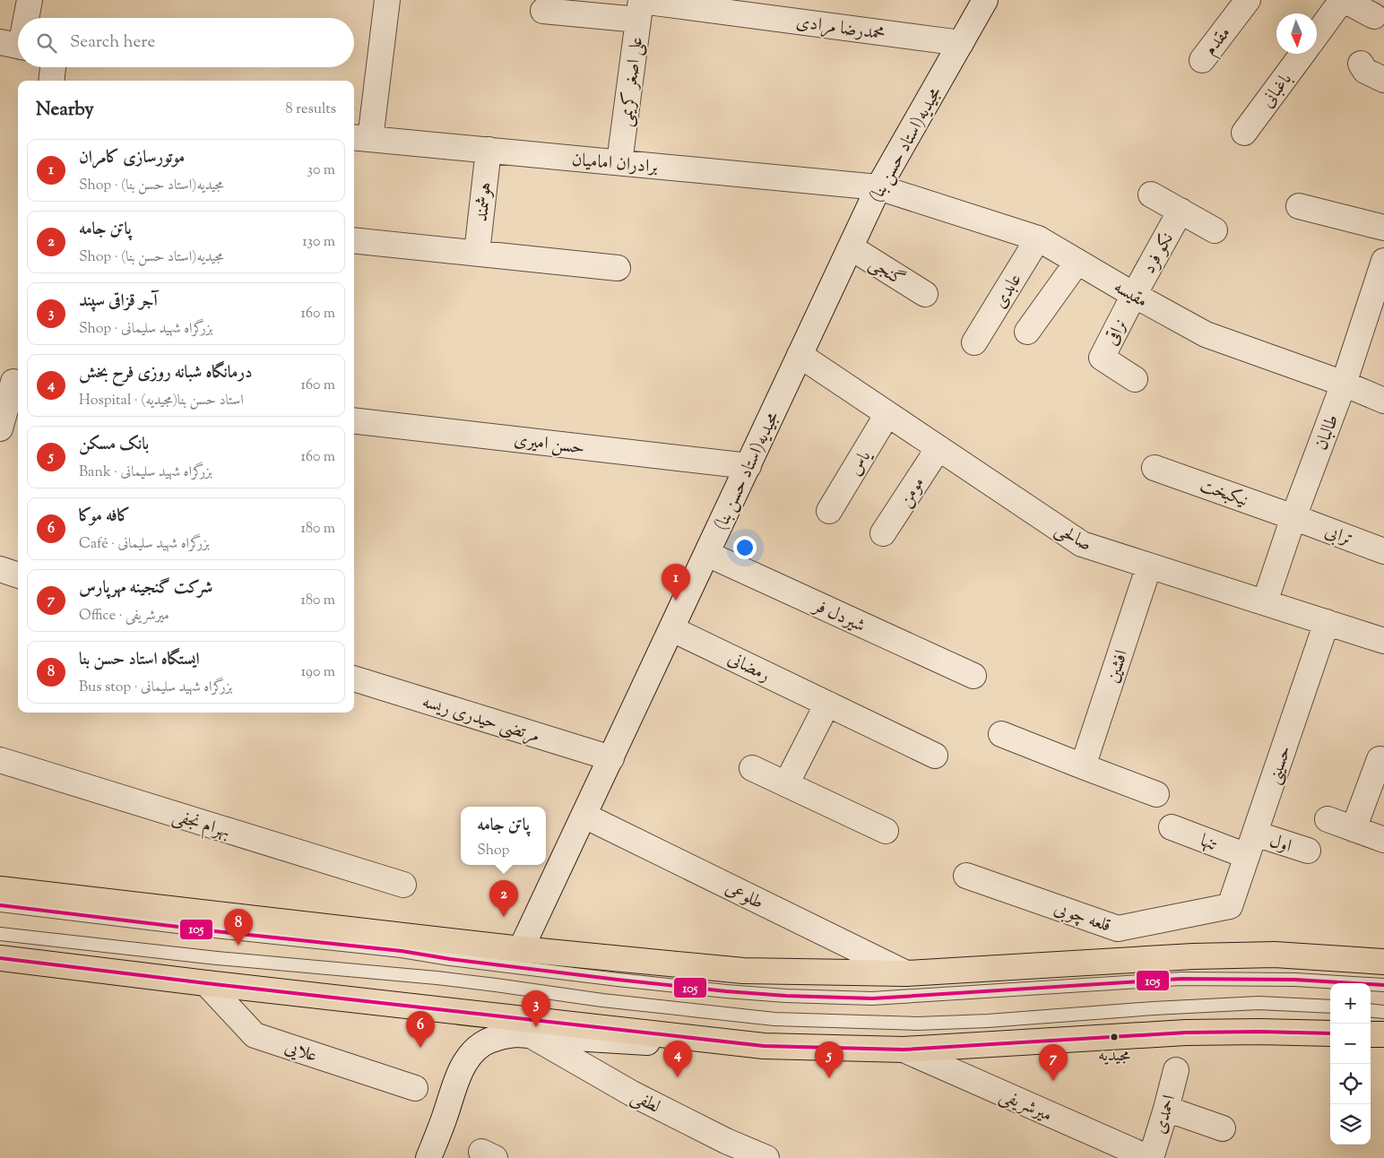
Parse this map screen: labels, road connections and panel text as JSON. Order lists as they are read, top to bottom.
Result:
{
  "streets": {
    "street": [
      "محمدرضا مرادی",
      "مقدم",
      "علی اصغر کریمی",
      "باغبانی",
      "مجیدیه(استاد حسن بنا)",
      "برادران امامیان",
      "هوشمند",
      "نکو فرد",
      "گنجی",
      "عابدی",
      "مقیسه",
      "نراقی",
      "طالبان",
      "حسن امیری",
      "یاس",
      "مومن",
      "نیکبخت",
      "ترابی",
      "صالحی",
      "شیردل فر",
      "رمضانی",
      "افشین",
      "مرتضی حیدری ریسه",
      "حسینی",
      "بهرام نجفی",
      "تنها",
      "اول",
      "طلوعی",
      "قلعه چوبی",
      "علایی",
      "لطفی",
      "میرشریفی",
      "احمدی"
    ]
  },
  "crossings": [
    ["محمدرضا مرادی", "علی اصغر کریمی"],
    ["محمدرضا مرادی", "مجیدیه(استاد حسن بنا)"],
    ["علی اصغر کریمی", "برادران امامیان"],
    ["مجیدیه(استاد حسن بنا)", "برادران امامیان"],
    ["مجیدیه(استاد حسن بنا)", "گنجی"],
    ["مجیدیه(استاد حسن بنا)", "مقیسه"],
    ["مجیدیه(استاد حسن بنا)", "حسن امیری"],
    ["مجیدیه(استاد حسن بنا)", "صالحی"],
    ["مجیدیه(استاد حسن بنا)", "شیردل فر"],
    ["مجیدیه(استاد حسن بنا)", "رمضانی"],
    ["مجیدیه(استاد حسن بنا)", "مرتضی حیدری ریسه"],
    ["مجیدیه(استاد حسن بنا)", "طلوعی"],
    ["برادران امامیان", "هوشمند"],
    ["برادران امامیان", "مقیسه"],
    ["نکو فرد", "مقیسه"],
    ["نکو فرد", "نراقی"],
    ["عابدی", "مقیسه"],
    ["مقیسه", "نراقی"],
    ["مقیسه", "طالبان"],
    ["طالبان", "نیکبخت"],
    ["طالبان", "ترابی"],
    ["طالبان", "صالحی"],
    ["یاس", "صالحی"],
    ["مومن", "صالحی"],
    ["نیکبخت", "ترابی"],
    ["صالحی", "افشین"],
    ["صالحی", "حسینی"],
    ["حسینی", "تنها"],
    ["حسینی", "اول"],
    ["حسینی", "قلعه چوبی"],
    ["تنها", "اول"],
    ["میرشریفی", "احمدی"]
  ],
  "places": ["مجیدیه"],
  "lines": ["transit line 105"],
  "north": "bottom",
  "page": {
    "search": "Search here",
    "heading": ["Nearby", "8 results"],
    "list": [
      {
        "mark": "1",
        "name": "موتورسازی کامران",
        "note": "Shop · مجیدیه(استاد حسن بنا)",
        "value": "30 m"
      },
      {
        "mark": "2",
        "name": "پاتن جامه",
        "note": "Shop · مجیدیه(استاد حسن بنا)",
        "value": "130 m"
      },
      {
        "mark": "3",
        "name": "آجر قزاقی سپند",
        "note": "Shop · بزرگراه شهید سلیمانی",
        "value": "160 m"
      },
      {
        "mark": "4",
        "name": "درمانگاه شبانه روزی فرح بخش",
        "note": "Hospital · استاد حسن بنا(مجیدیه)",
        "value": "160 m"
      },
      {
        "mark": "5",
        "name": "بانک مسکن",
        "note": "Bank · بزرگراه شهید سلیمانی",
        "value": "160 m"
      },
      {
        "mark": "6",
        "name": "کافه موکا",
        "note": "Café · بزرگراه شهید سلیمانی",
        "value": "180 m"
      },
      {
        "mark": "7",
        "name": "شرکت گنجینه مهرپارس",
        "note": "Office · میرشریفی",
        "value": "180 m"
      },
      {
        "mark": "8",
        "name": "ایستگاه استاد حسن بنا",
        "note": "Bus stop · بزرگراه شهید سلیمانی",
        "value": "190 m"
      }
    ],
    "pins": [
      "1",
      "2",
      "8",
      "3",
      "6",
      "4",
      "5",
      "7"
    ],
    "popup": ["پاتن جامه", "Shop"],
    "map_buttons": ["+", "−"]
  }
}
